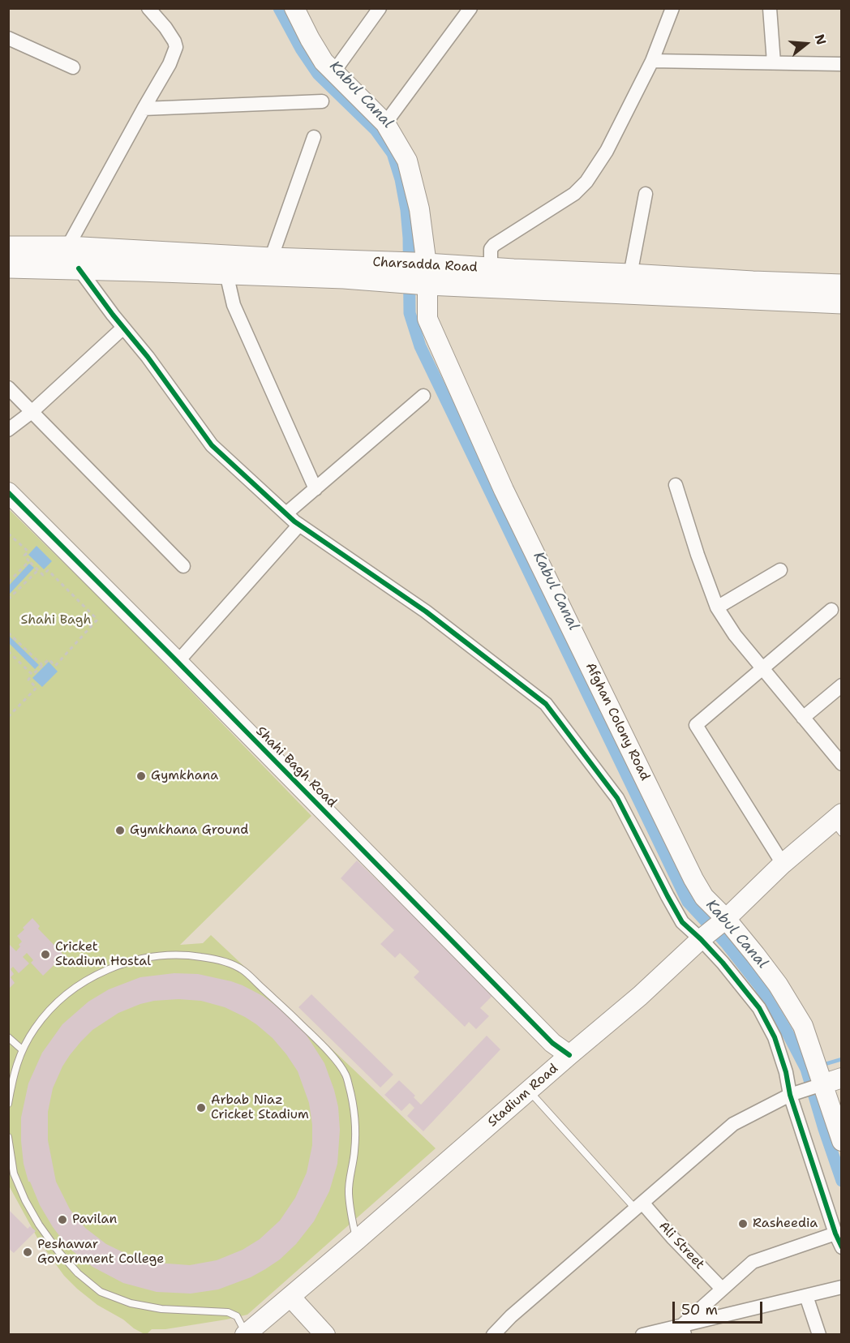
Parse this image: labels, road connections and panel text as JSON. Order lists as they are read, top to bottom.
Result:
{
  "streets": {
    "main road": [
      "Charsadda Road",
      "Afghan Colony Road",
      "Shahi Bagh Road",
      "Stadium Road"
    ],
    "street": ["Ali Street"]
  },
  "crossings": [
    ["Charsadda Road", "Afghan Colony Road"],
    ["Afghan Colony Road", "Stadium Road"],
    ["Shahi Bagh Road", "Stadium Road"]
  ],
  "water": ["Kabul Canal"],
  "parks": ["Shahi Bagh"],
  "places": [
    "Gymkhana",
    "Gymkhana Ground",
    "Cricket Stadium Hostal",
    "Arbab Niaz Cricket Stadium",
    "Pavilan",
    "Rasheedia",
    "Peshawar Government College"
  ],
  "scale_bar": "50 m",
  "north": "right"
}
